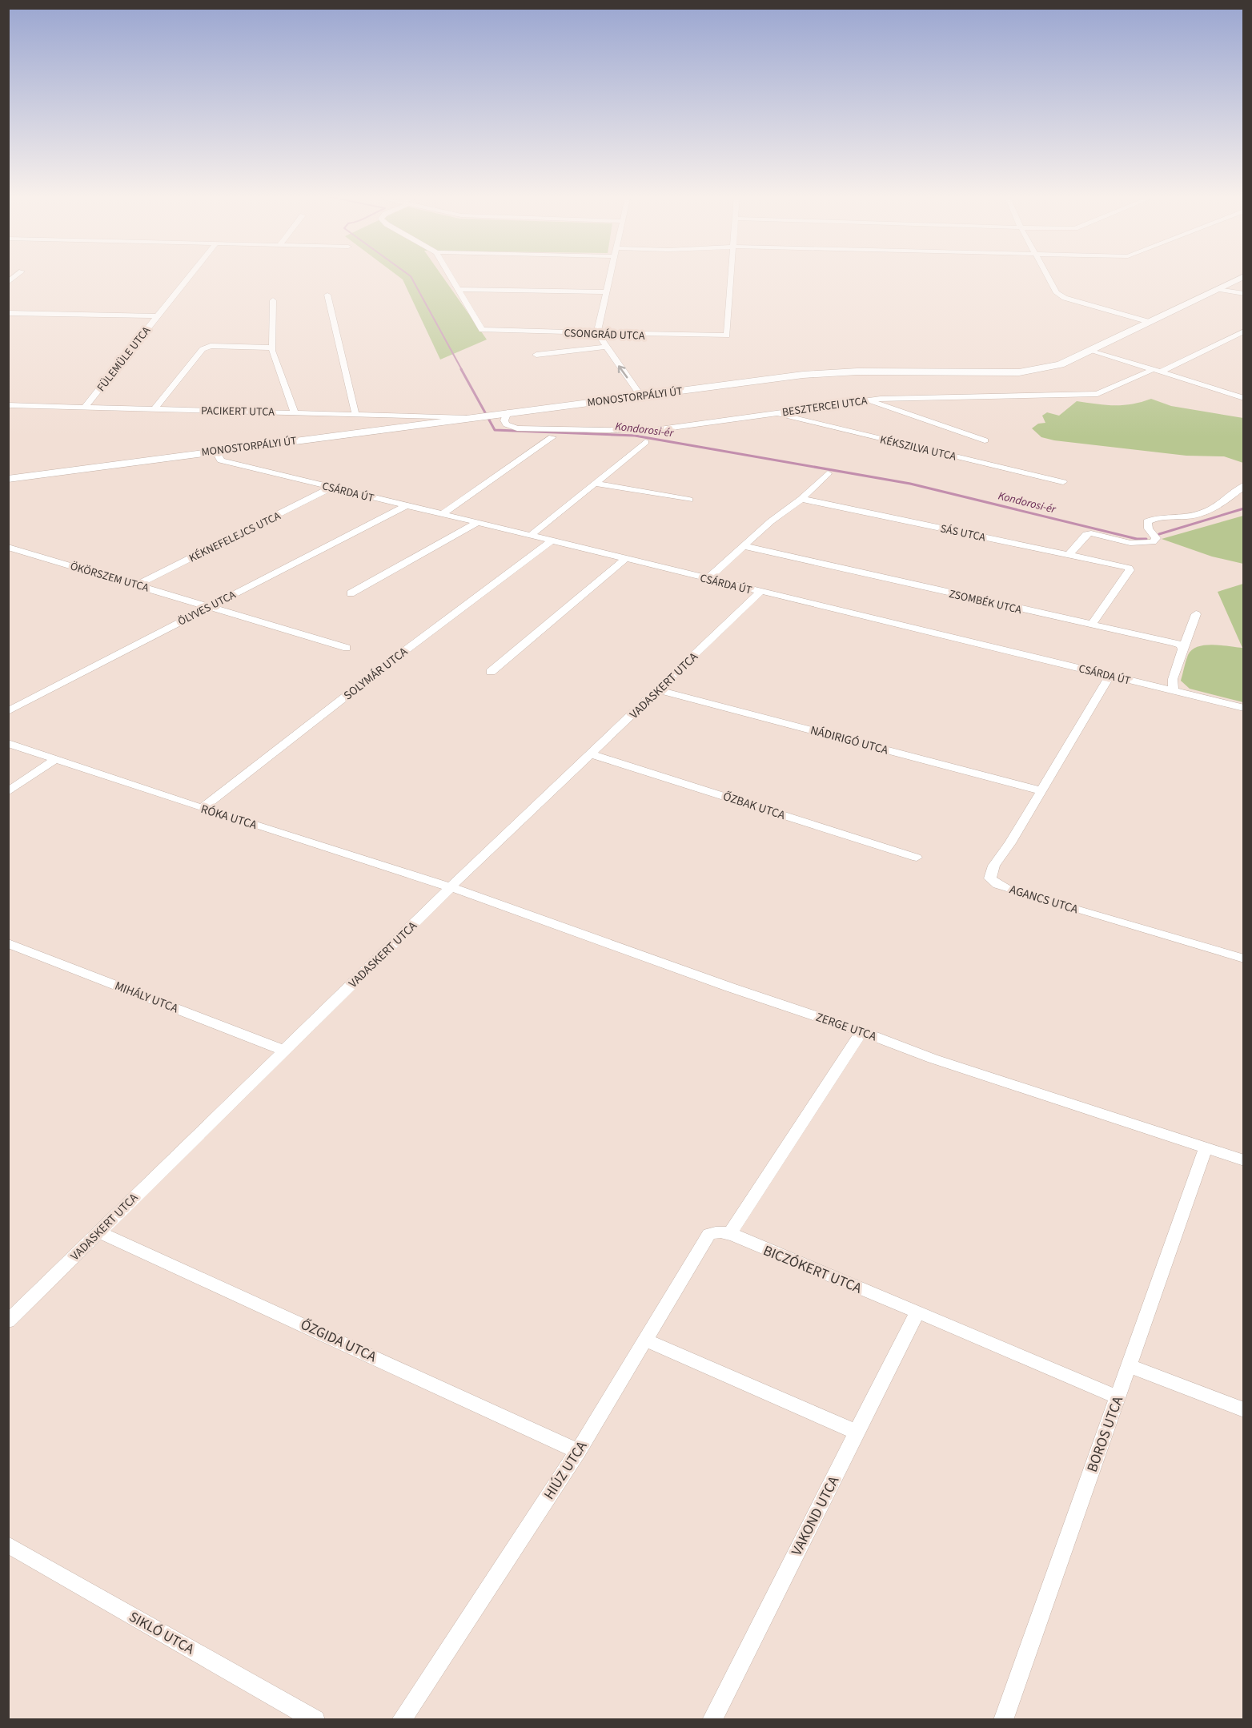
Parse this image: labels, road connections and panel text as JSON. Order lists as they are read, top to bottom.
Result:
{
  "streets": {
    "street": [
      "CSONGRÁD UTCA",
      "FÜLEMÜLE UTCA",
      "MONOSTORPÁLYI ÚT",
      "BESZTERCEI UTCA",
      "PACIKERT UTCA",
      "KÉKSZILVA UTCA",
      "CSÁRDA ÚT",
      "SÁS UTCA",
      "KÉKNEFELEJCS UTCA",
      "ÖKÖRSZEM UTCA",
      "ZSOMBÉK UTCA",
      "ÖLYVES UTCA",
      "SOLYMÁR UTCA",
      "VADASKERT UTCA",
      "NÁDIRIGÓ UTCA",
      "ŐZBAK UTCA",
      "RÓKA UTCA",
      "AGANCS UTCA",
      "MIHÁLY UTCA",
      "ZERGE UTCA",
      "BICZÓKERT UTCA",
      "ŐZGIDA UTCA",
      "BOROS UTCA",
      "HIÚZ UTCA",
      "VAKOND UTCA",
      "SIKLÓ UTCA"
    ]
  },
  "crossings": [
    ["FÜLEMÜLE UTCA", "PACIKERT UTCA"],
    ["MONOSTORPÁLYI ÚT", "BESZTERCEI UTCA"],
    ["MONOSTORPÁLYI ÚT", "PACIKERT UTCA"],
    ["MONOSTORPÁLYI ÚT", "CSÁRDA ÚT"],
    ["BESZTERCEI UTCA", "KÉKSZILVA UTCA"],
    ["CSÁRDA ÚT", "KÉKNEFELEJCS UTCA"],
    ["CSÁRDA ÚT", "ÖLYVES UTCA"],
    ["CSÁRDA ÚT", "SOLYMÁR UTCA"],
    ["CSÁRDA ÚT", "VADASKERT UTCA"],
    ["CSÁRDA ÚT", "AGANCS UTCA"],
    ["SÁS UTCA", "ZSOMBÉK UTCA"],
    ["KÉKNEFELEJCS UTCA", "ÖKÖRSZEM UTCA"],
    ["ÖKÖRSZEM UTCA", "ÖLYVES UTCA"],
    ["SOLYMÁR UTCA", "RÓKA UTCA"],
    ["VADASKERT UTCA", "NÁDIRIGÓ UTCA"],
    ["VADASKERT UTCA", "ŐZBAK UTCA"],
    ["VADASKERT UTCA", "RÓKA UTCA"],
    ["VADASKERT UTCA", "MIHÁLY UTCA"],
    ["VADASKERT UTCA", "ZERGE UTCA"],
    ["VADASKERT UTCA", "ŐZGIDA UTCA"],
    ["NÁDIRIGÓ UTCA", "AGANCS UTCA"],
    ["RÓKA UTCA", "ZERGE UTCA"],
    ["ZERGE UTCA", "BOROS UTCA"],
    ["BICZÓKERT UTCA", "BOROS UTCA"],
    ["BICZÓKERT UTCA", "HIÚZ UTCA"],
    ["BICZÓKERT UTCA", "VAKOND UTCA"],
    ["ŐZGIDA UTCA", "HIÚZ UTCA"]
  ],
  "water": ["Kondorosi-ér"]
}
